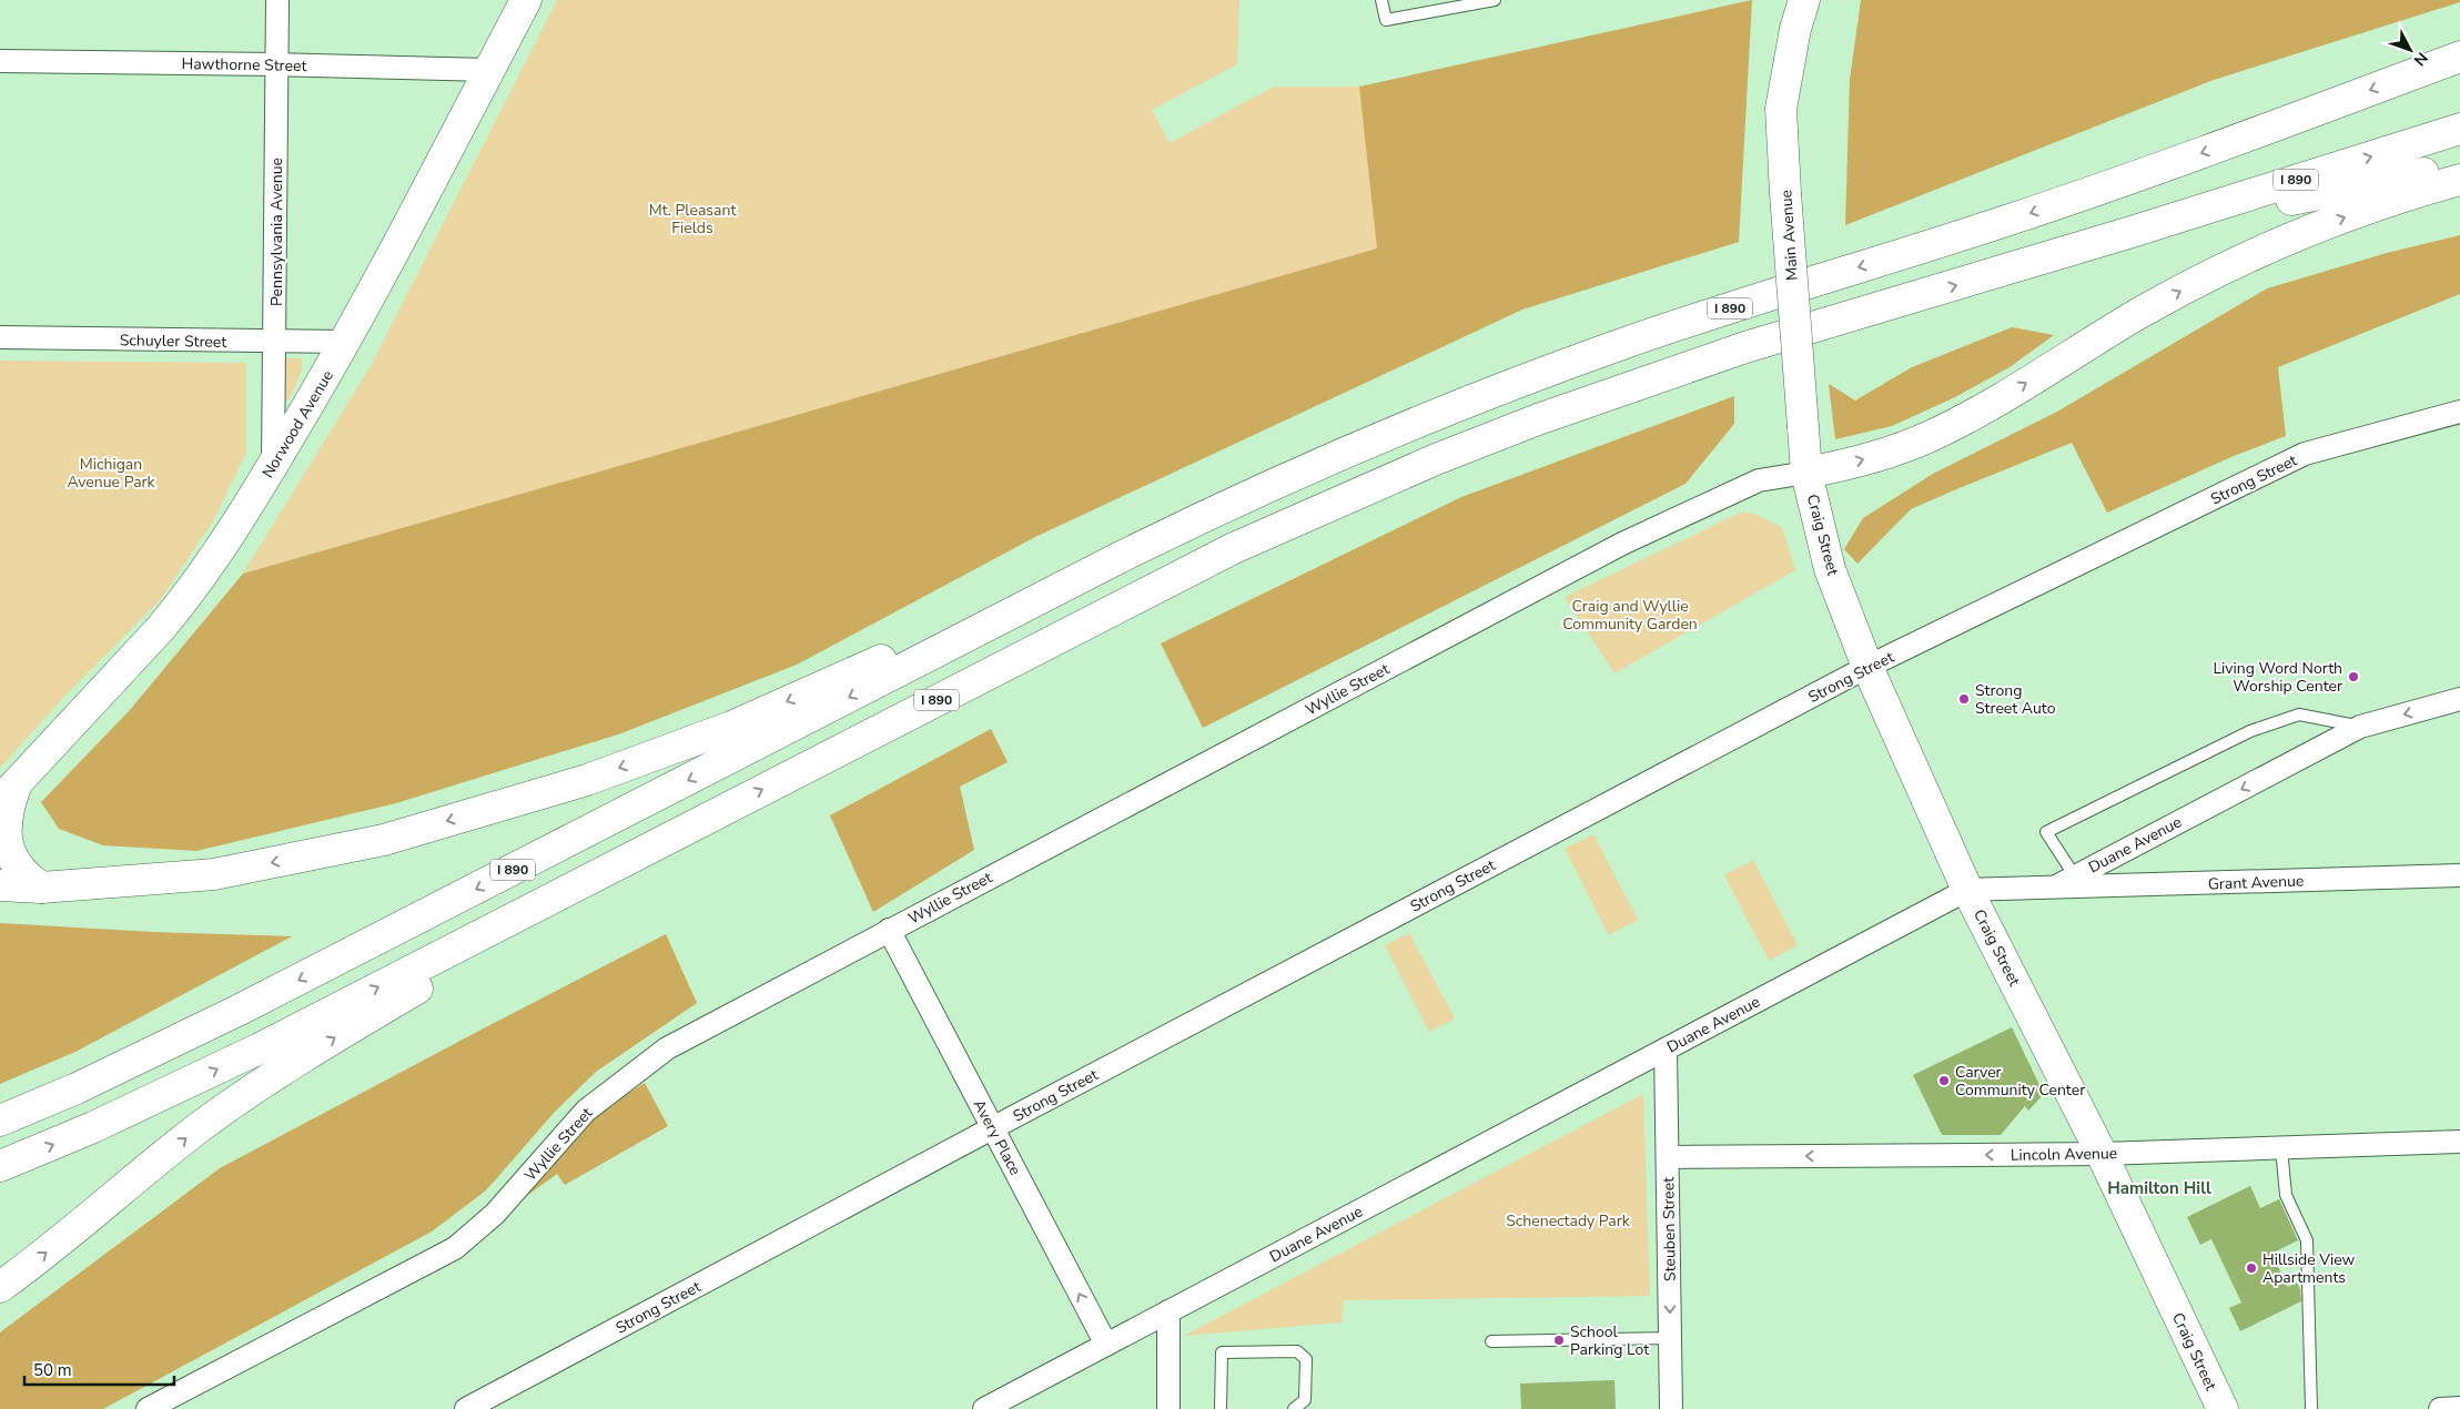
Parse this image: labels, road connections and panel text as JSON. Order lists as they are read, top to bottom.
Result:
{
  "streets": {
    "main road": [
      "I 890",
      "Main Avenue",
      "Norwood Avenue",
      "Craig Street"
    ],
    "street": [
      "Hawthorne Street",
      "Pennsylvania Avenue",
      "Schuyler Street",
      "Strong Street",
      "Wyllie Street",
      "Duane Avenue",
      "Grant Avenue",
      "Avery Place",
      "Lincoln Avenue",
      "Steuben Street"
    ]
  },
  "crossings": [
    ["Hawthorne Street", "Pennsylvania Avenue"],
    ["Hawthorne Street", "Norwood Avenue"],
    ["Pennsylvania Avenue", "Schuyler Street"],
    ["Pennsylvania Avenue", "Norwood Avenue"],
    ["Main Avenue", "Craig Street"],
    ["Main Avenue", "Wyllie Street"],
    ["Schuyler Street", "Norwood Avenue"],
    ["Strong Street", "Craig Street"],
    ["Strong Street", "Avery Place"],
    ["Craig Street", "Wyllie Street"],
    ["Craig Street", "Duane Avenue"],
    ["Craig Street", "Lincoln Avenue"],
    ["Wyllie Street", "Avery Place"],
    ["Duane Avenue", "Grant Avenue"],
    ["Duane Avenue", "Avery Place"],
    ["Duane Avenue", "Steuben Street"],
    ["Lincoln Avenue", "Steuben Street"]
  ],
  "one_way": ["Avery Place", "Lincoln Avenue", "Steuben Street"],
  "districts": ["Hamilton Hill"],
  "parks": [
    "Mt. Pleasant Fields",
    "Michigan Avenue Park",
    "Craig and Wyllie Community Garden",
    "Schenectady Park"
  ],
  "places": [
    "Living Word North Worship Center",
    "Strong Street Auto",
    "Carver Community Center",
    "Hillside View Apartments",
    "School Parking Lot"
  ],
  "scale_bar": "50 m",
  "north": "bottom right"
}
